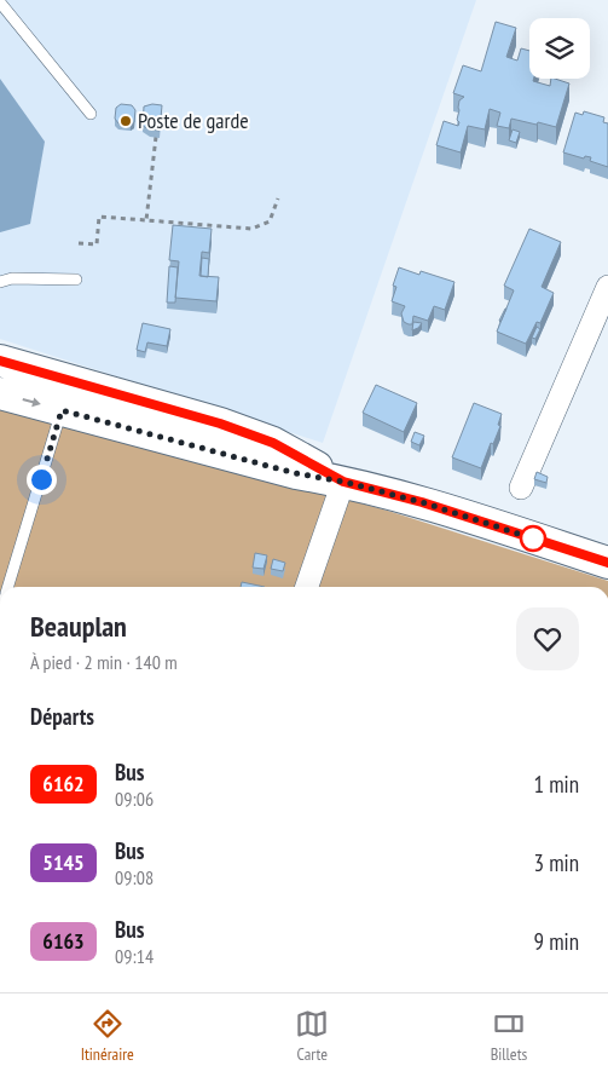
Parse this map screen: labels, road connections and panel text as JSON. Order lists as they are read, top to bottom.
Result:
{
  "places": ["Poste de garde"],
  "lines": ["bus line 6162"],
  "page": {
    "heading": [
      ["Beauplan", "À pied · 2 min · 140 m"],
      "Départs"
    ],
    "list": [
      {
        "mark": "6162",
        "name": "Bus",
        "note": "09:06",
        "value": "1 min"
      },
      {
        "mark": "5145",
        "name": "Bus",
        "note": "09:08",
        "value": "3 min"
      },
      {
        "mark": "6163",
        "name": "Bus",
        "note": "09:14",
        "value": "9 min"
      }
    ],
    "tabs": ["Itinéraire", "Carte", "Billets"]
  }
}
